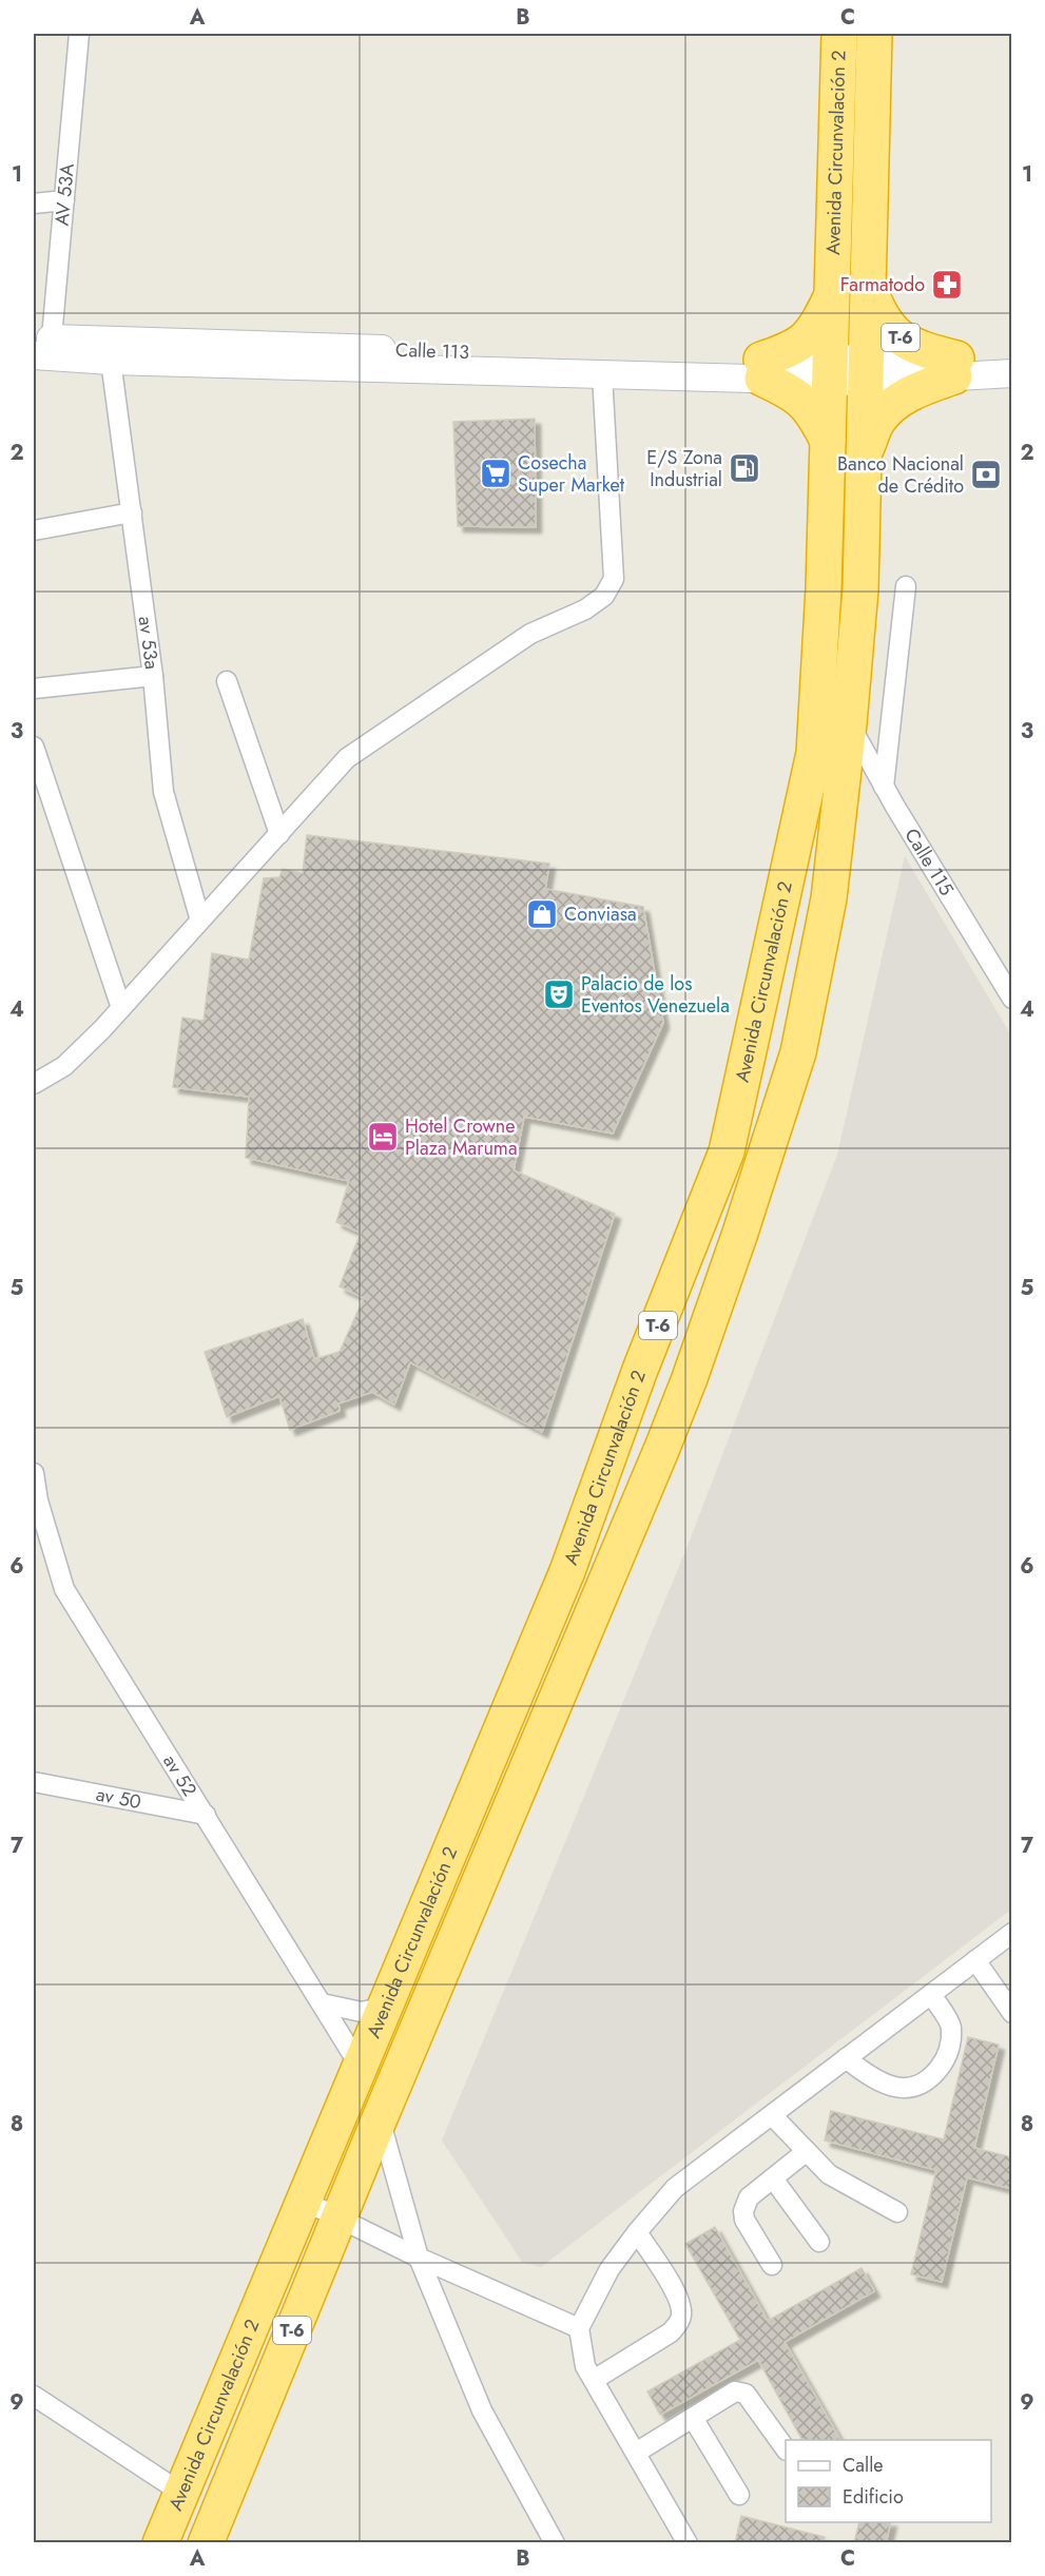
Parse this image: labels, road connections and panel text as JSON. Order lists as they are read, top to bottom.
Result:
{
  "streets": {
    "highway": ["Avenida Circunvalación 2", "T-6"],
    "street": [
      "AV 53A",
      "Calle 113",
      "av 53a",
      "Calle 115",
      "av 52",
      "av 50"
    ]
  },
  "crossings": [
    ["Avenida Circunvalación 2", "T-6"],
    ["Avenida Circunvalación 2", "Calle 113"],
    ["Avenida Circunvalación 2", "Calle 115"],
    ["Avenida Circunvalación 2", "av 52"],
    ["AV 53A", "Calle 113"],
    ["T-6", "Calle 113"],
    ["Calle 113", "av 53a"],
    ["av 52", "av 50"]
  ],
  "places": {
    "pharmacy": ["Farmatodo"],
    "fuel station": ["E/S Zona Industrial"],
    "supermarket": ["Cosecha Super Market"],
    "bank": ["Banco Nacional de Crédito"],
    "shop": ["Conviasa"],
    "theatre": ["Palacio de los Eventos Venezuela"],
    "hotel": ["Hotel Crowne Plaza Maruma"]
  },
  "legend": ["Calle", "Edificio"],
  "grid": {
    "columns": ["A", "B", "C"],
    "rows": [
      "1",
      "2",
      "3",
      "4",
      "5",
      "6",
      "7",
      "8",
      "9"
    ]
  }
}
